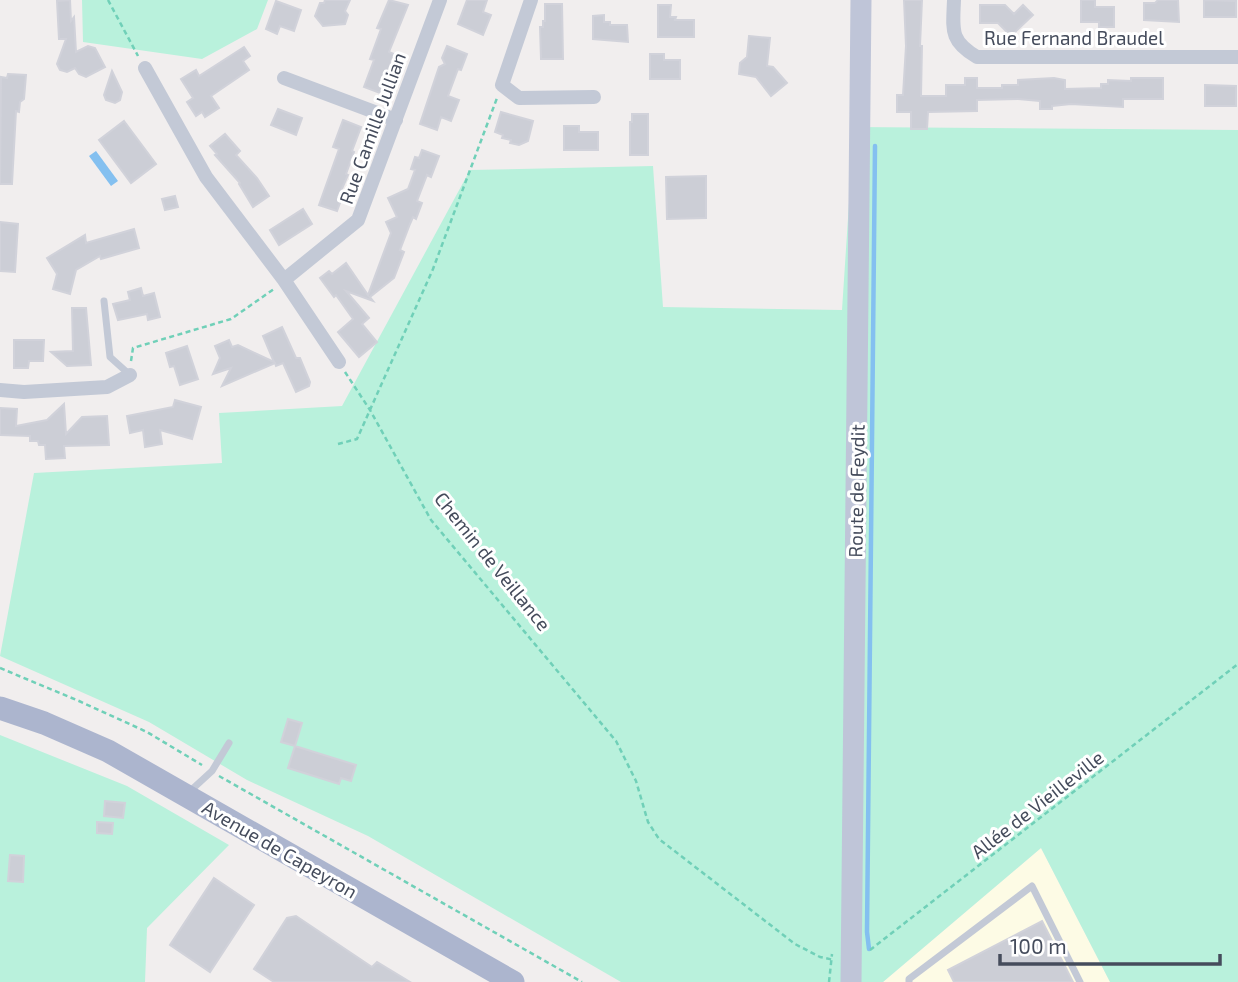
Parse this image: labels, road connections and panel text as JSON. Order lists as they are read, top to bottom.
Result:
{
  "streets": {
    "main road": ["Avenue de Capeyron"],
    "street": ["Rue Fernand Braudel", "Rue Camille Jullian", "Route de Feydit"],
    "path": ["Chemin de Veillance", "Allée de Vieilleville"]
  },
  "crossings": [
    ["Route de Feydit", "Chemin de Veillance"],
    ["Route de Feydit", "Allée de Vieilleville"],
    ["Chemin de Veillance", "Allée de Vieilleville"]
  ],
  "scale_bar": "100 m"
}
